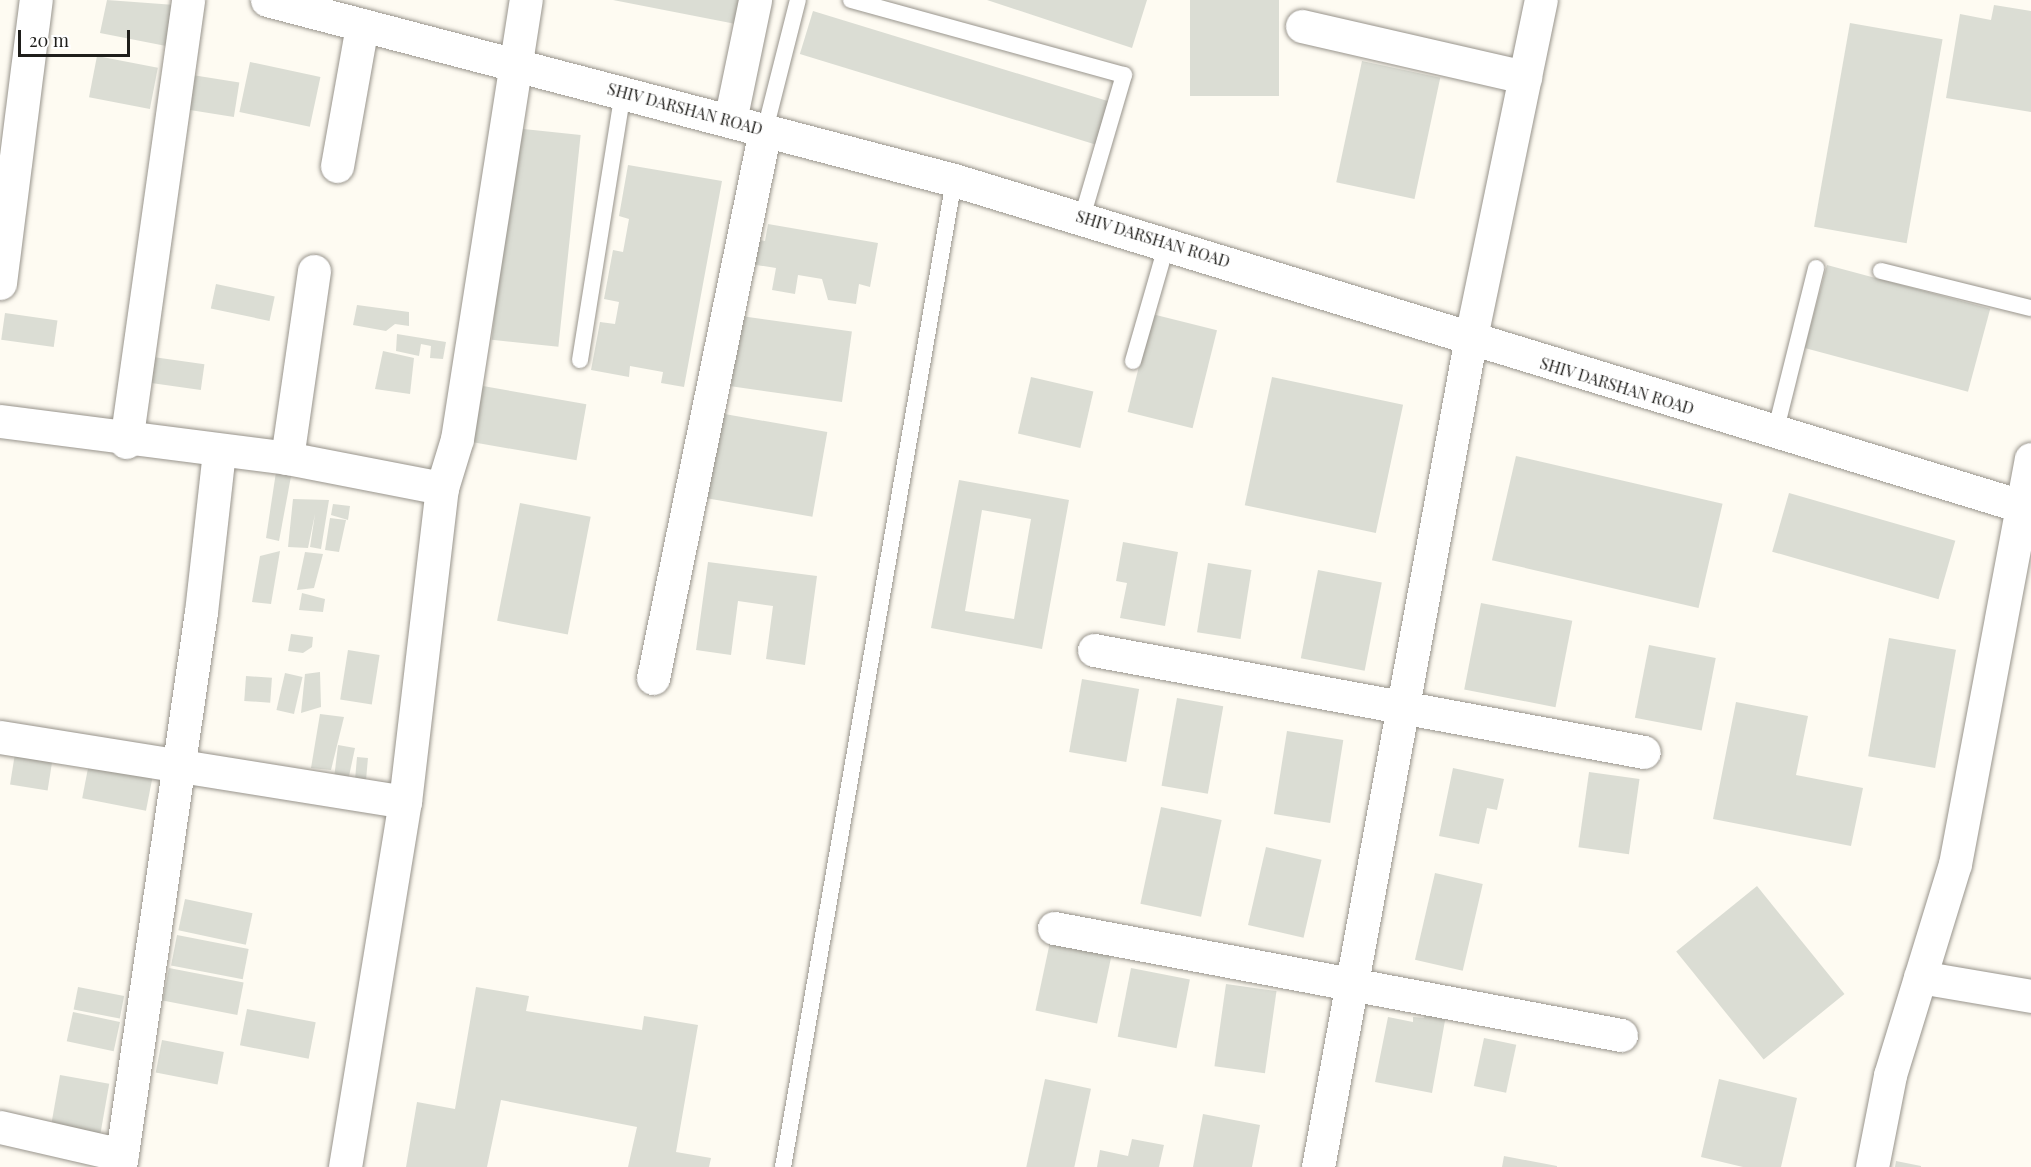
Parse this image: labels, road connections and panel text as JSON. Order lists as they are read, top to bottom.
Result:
{
  "streets": {
    "street": ["SHIV DARSHAN ROAD"]
  },
  "scale_bar": "20 m"
}
